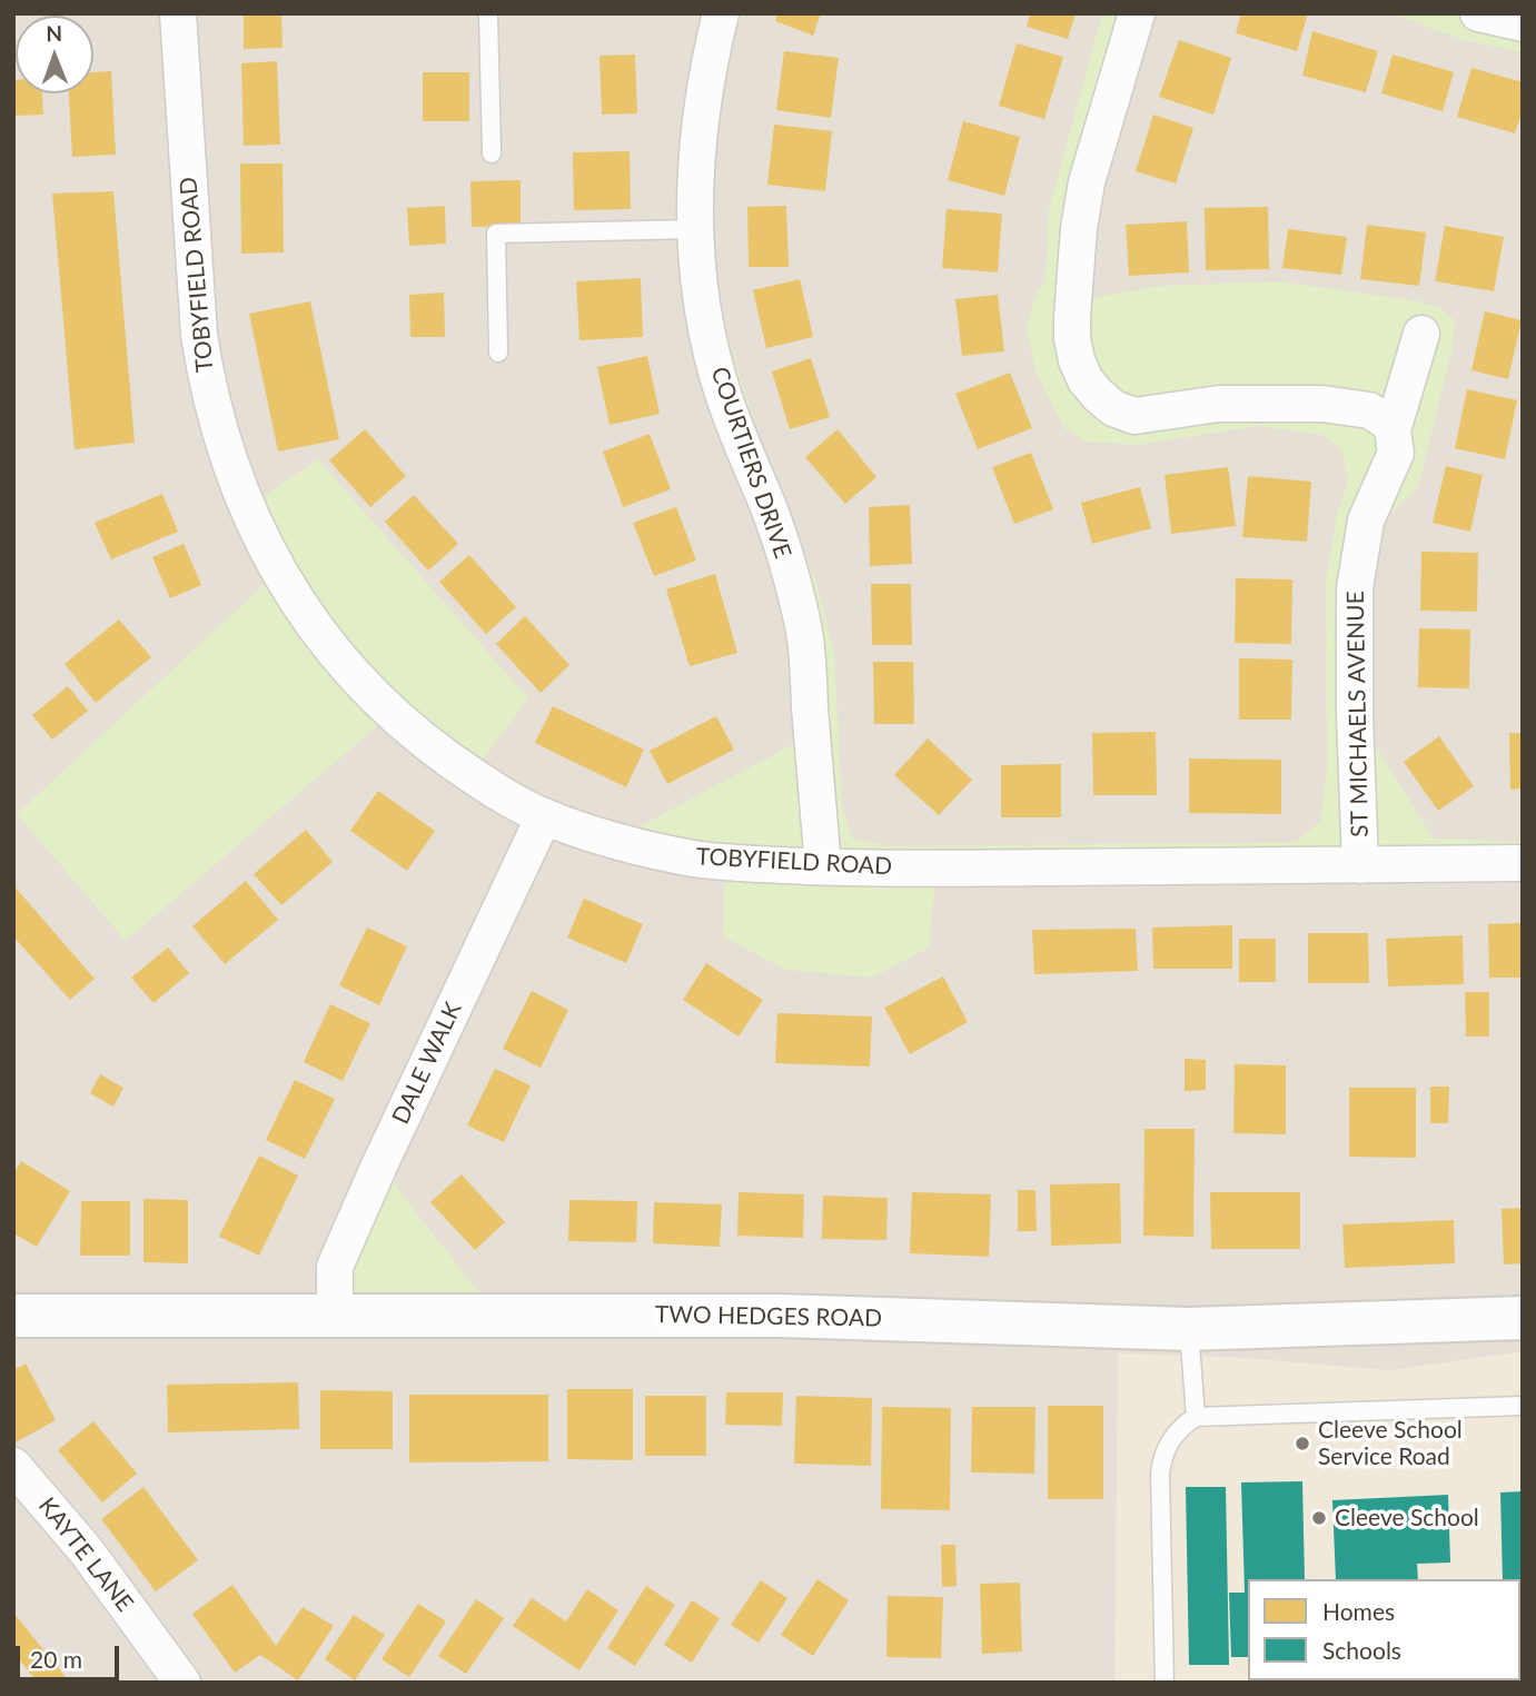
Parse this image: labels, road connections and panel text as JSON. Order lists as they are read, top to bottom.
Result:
{
  "streets": {
    "street": [
      "TOBYFIELD ROAD",
      "COURTIERS DRIVE",
      "ST MICHAELS AVENUE",
      "DALE WALK",
      "TWO HEDGES ROAD",
      "KAYTE LANE"
    ]
  },
  "crossings": [
    ["TOBYFIELD ROAD", "COURTIERS DRIVE"],
    ["TOBYFIELD ROAD", "ST MICHAELS AVENUE"],
    ["TOBYFIELD ROAD", "DALE WALK"],
    ["DALE WALK", "TWO HEDGES ROAD"]
  ],
  "places": ["Cleeve School Service Road", "Cleeve School"],
  "legend": ["Homes", "Schools"],
  "scale_bar": "20 m",
  "north": "top"
}
